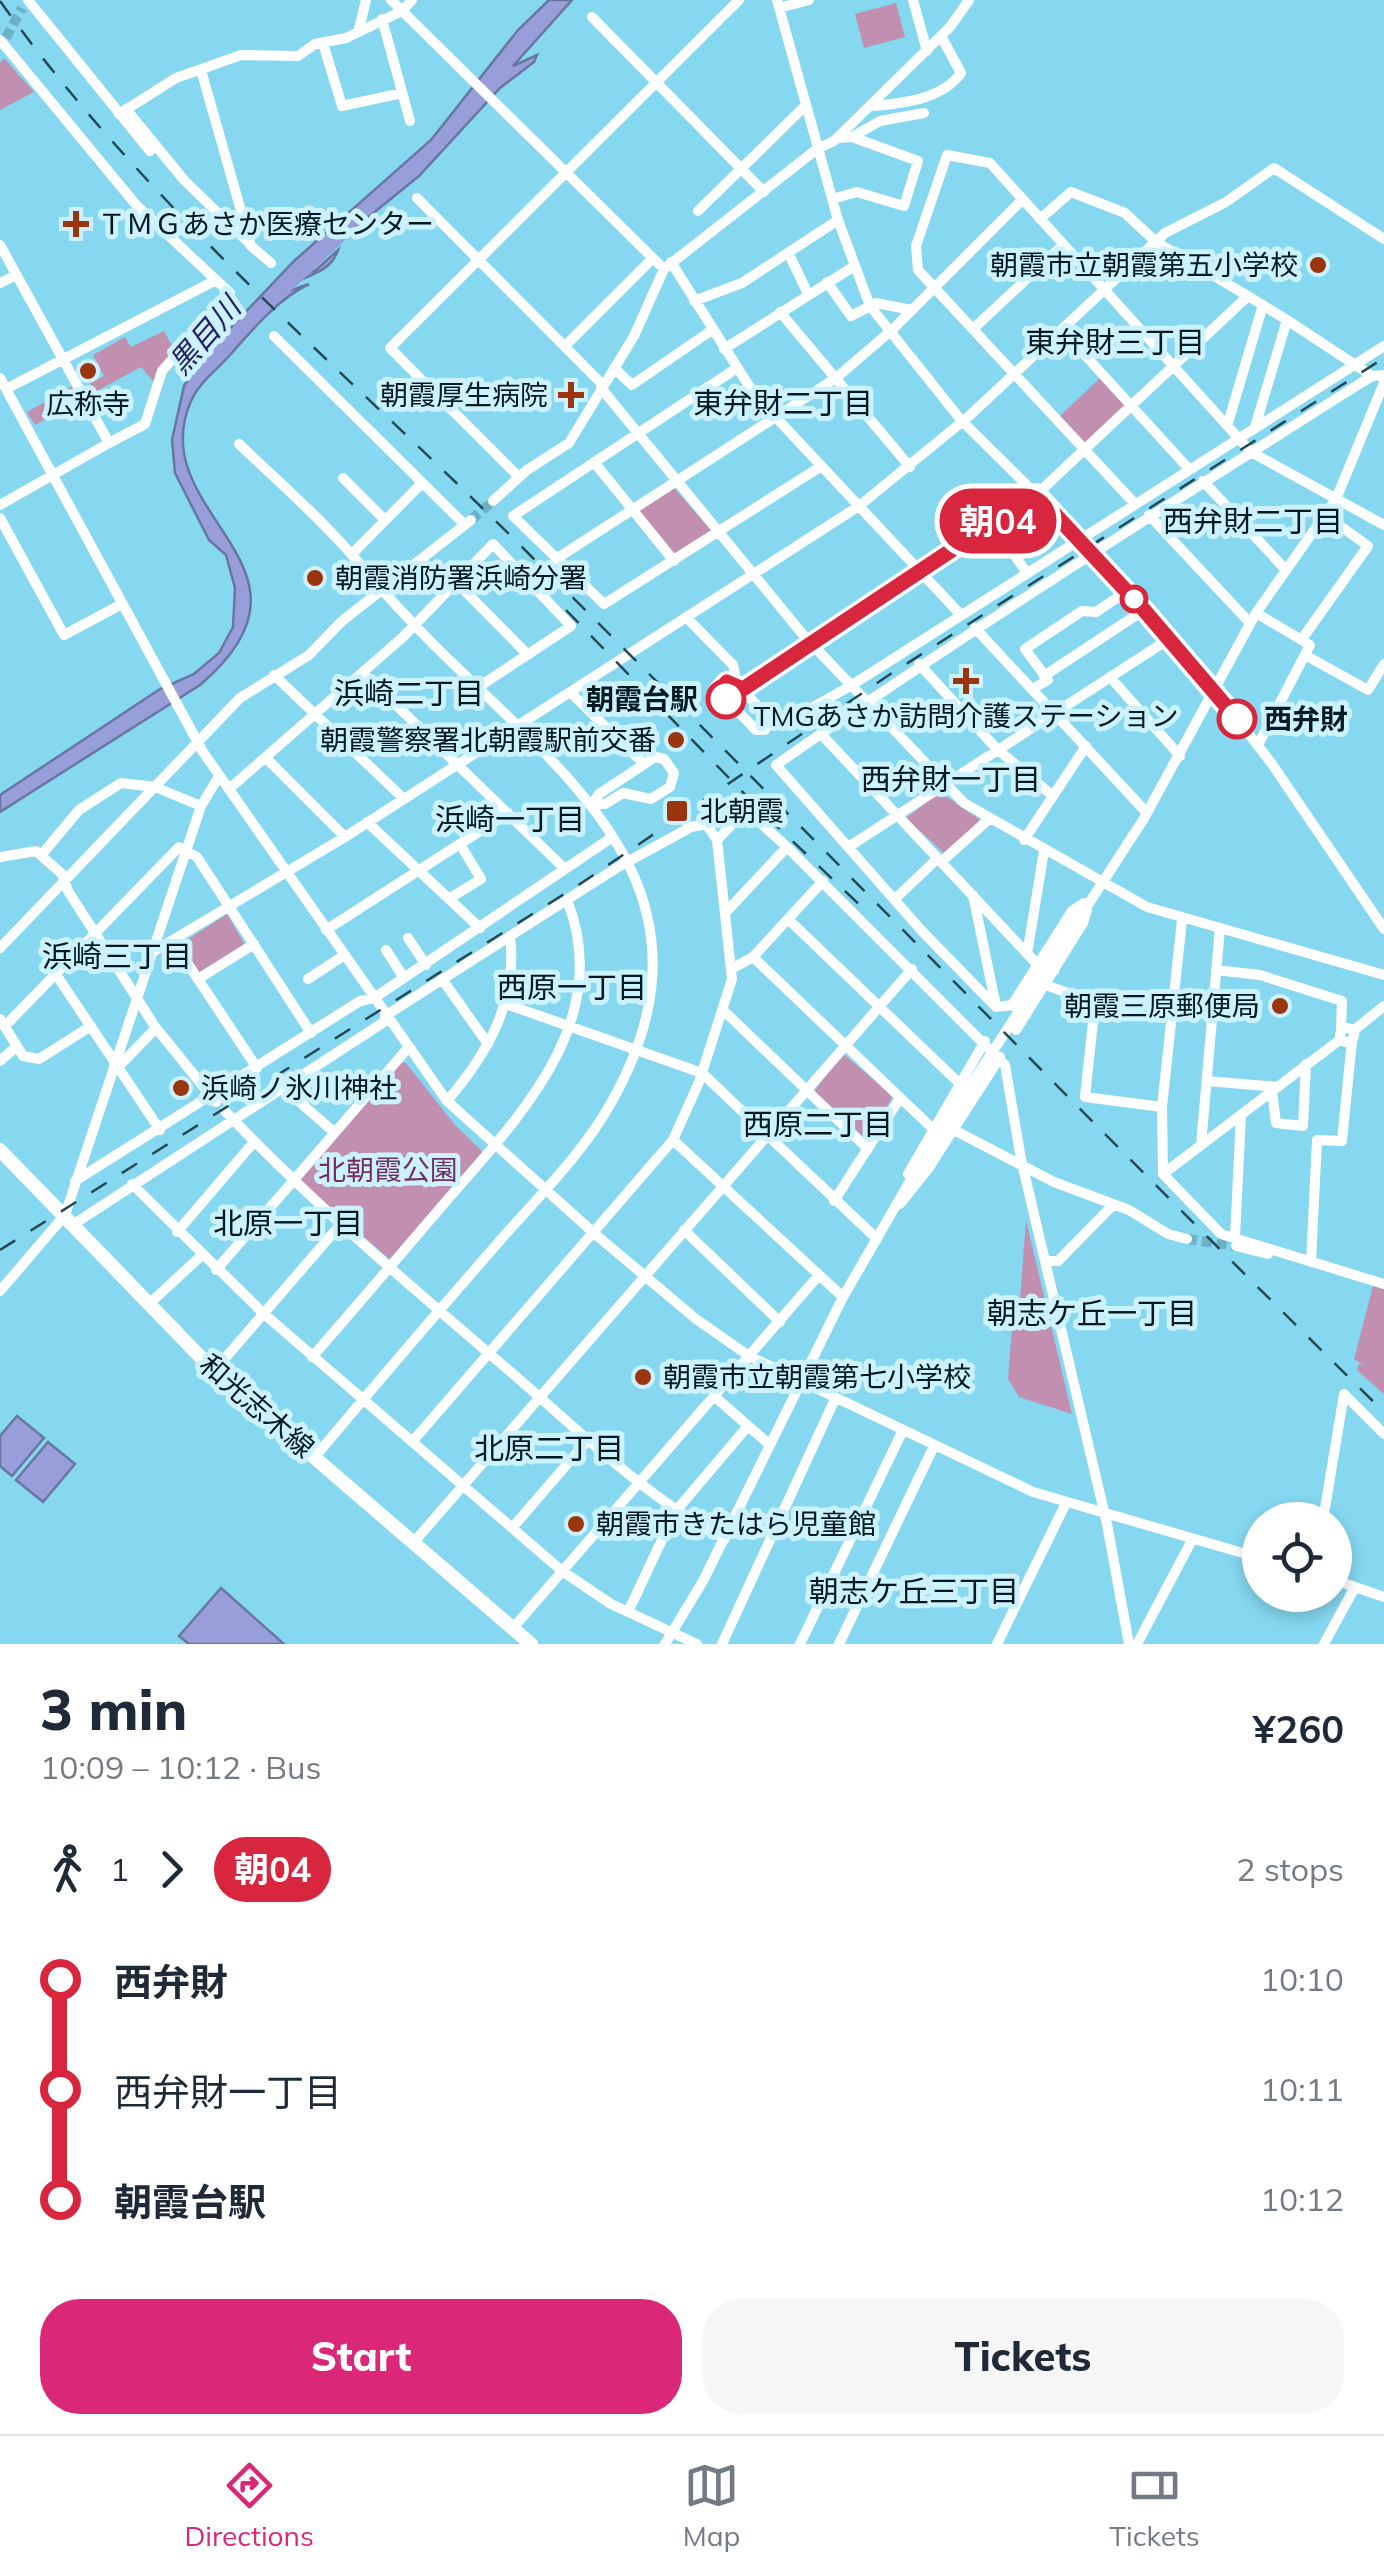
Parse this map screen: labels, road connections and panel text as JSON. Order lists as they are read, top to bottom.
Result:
{
  "streets": {
    "main road": ["和光志木線"]
  },
  "districts": [
    "東弁財三丁目",
    "東弁財二丁目",
    "西弁財二丁目",
    "浜崎二丁目",
    "西弁財一丁目",
    "浜崎一丁目",
    "浜崎三丁目",
    "西原一丁目",
    "西原二丁目",
    "北原一丁目",
    "朝志ケ丘一丁目",
    "北原二丁目",
    "朝志ケ丘三丁目"
  ],
  "water": ["黒目川"],
  "parks": ["北朝霞公園"],
  "places": {
    "health": ["ＴＭＧあさか医療センター", "朝霞厚生病院", "TMGあさか訪問介護ステーション"],
    "other": [
      "朝霞市立朝霞第五小学校",
      "広称寺",
      "朝霞消防署浜崎分署",
      "朝霞台駅",
      "西弁財",
      "朝霞警察署北朝霞駅前交番",
      "朝霞三原郵便局",
      "浜崎ノ氷川神社",
      "朝霞市立朝霞第七小学校",
      "朝霞市きたはら児童館"
    ],
    "transit": ["北朝霞"]
  },
  "lines": ["bus line 朝04"],
  "page": {
    "on_map": "朝04",
    "heading": ["3 min", "10:09 – 10:12 · Bus", "¥260"],
    "legs": ["1", "朝04", "2 stops"],
    "list": [
      {
        "name": "西弁財",
        "value": "10:10"
      },
      {
        "name": "西弁財一丁目",
        "value": "10:11"
      },
      {
        "name": "朝霞台駅",
        "value": "10:12"
      }
    ],
    "buttons": ["Start", "Tickets"],
    "tabs": ["Directions", "Map", "Tickets"]
  }
}
